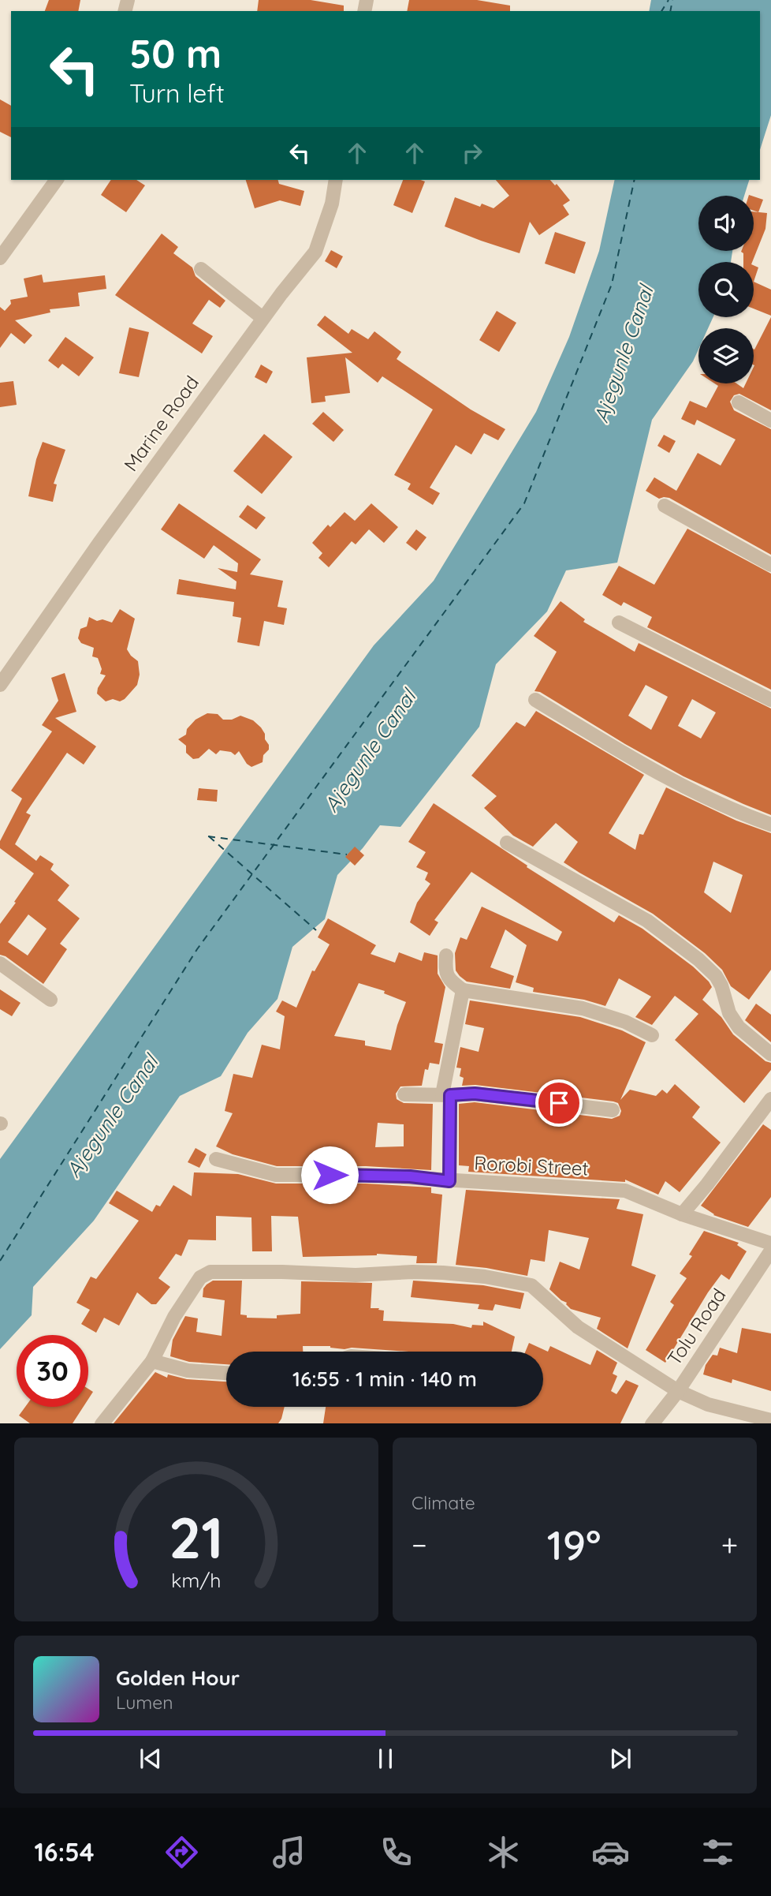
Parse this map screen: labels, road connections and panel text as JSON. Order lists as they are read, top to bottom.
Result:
{
  "streets": {
    "street": ["Marine Road", "Rorobi Street", "Tolu Road"]
  },
  "water": ["Ajegunle Canal"],
  "page": {
    "turn": ["50 m", "Turn left"],
    "limit": "30",
    "trip": "16:55 · 1 min · 140 m",
    "tile": "Climate",
    "heat": ["−", "19°", "+"],
    "song": ["Golden Hour", "Lumen"],
    "tabs": "16:54",
    "gauge": ["21", "km/h"]
  }
}
